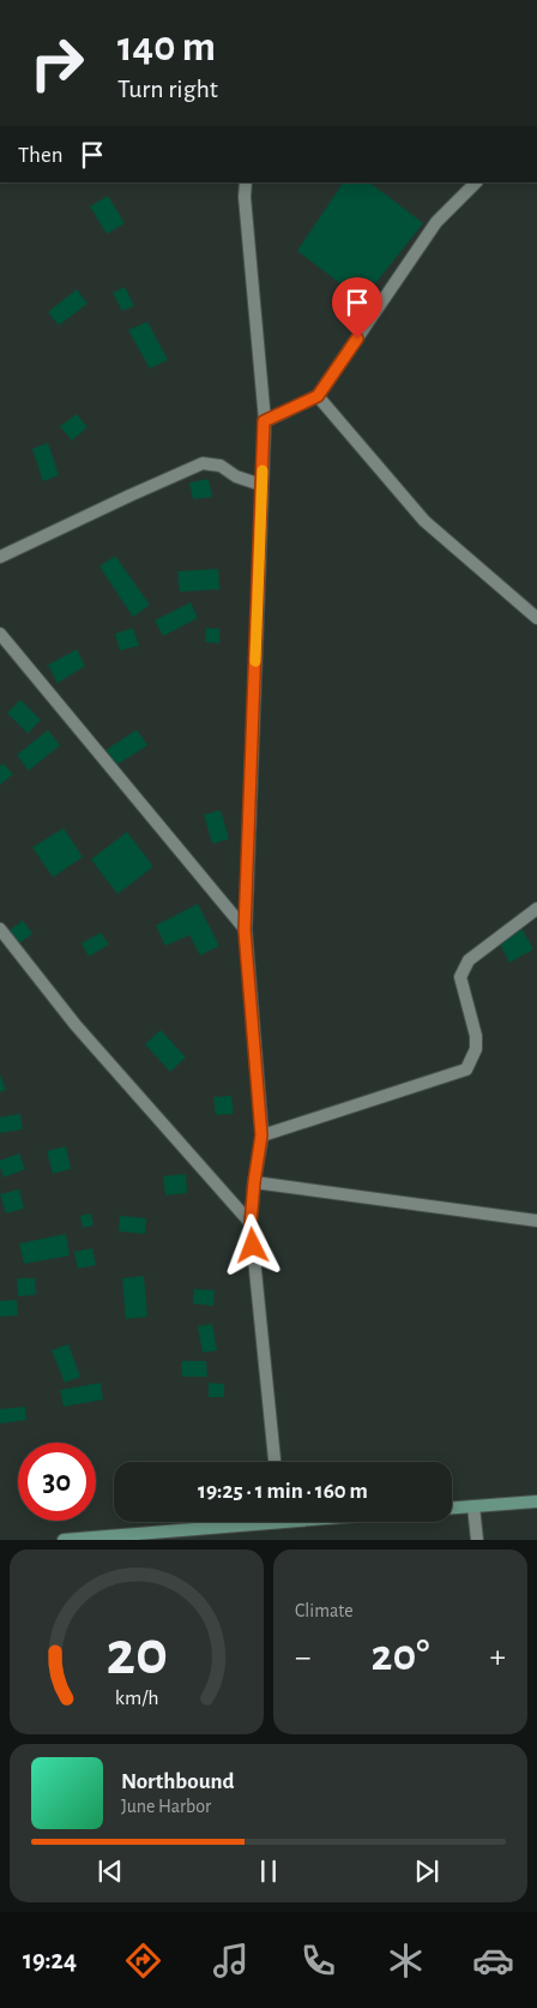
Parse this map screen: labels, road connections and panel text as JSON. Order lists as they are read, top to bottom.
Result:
{
  "page": {
    "turn": ["140 m", "Turn right"],
    "then": "Then",
    "limit": "30",
    "trip": "19:25 · 1 min · 160 m",
    "tile": "Climate",
    "heat": ["−", "20°", "+"],
    "song": ["Northbound", "June Harbor"],
    "tabs": "19:24",
    "gauge": ["20", "km/h"]
  }
}
